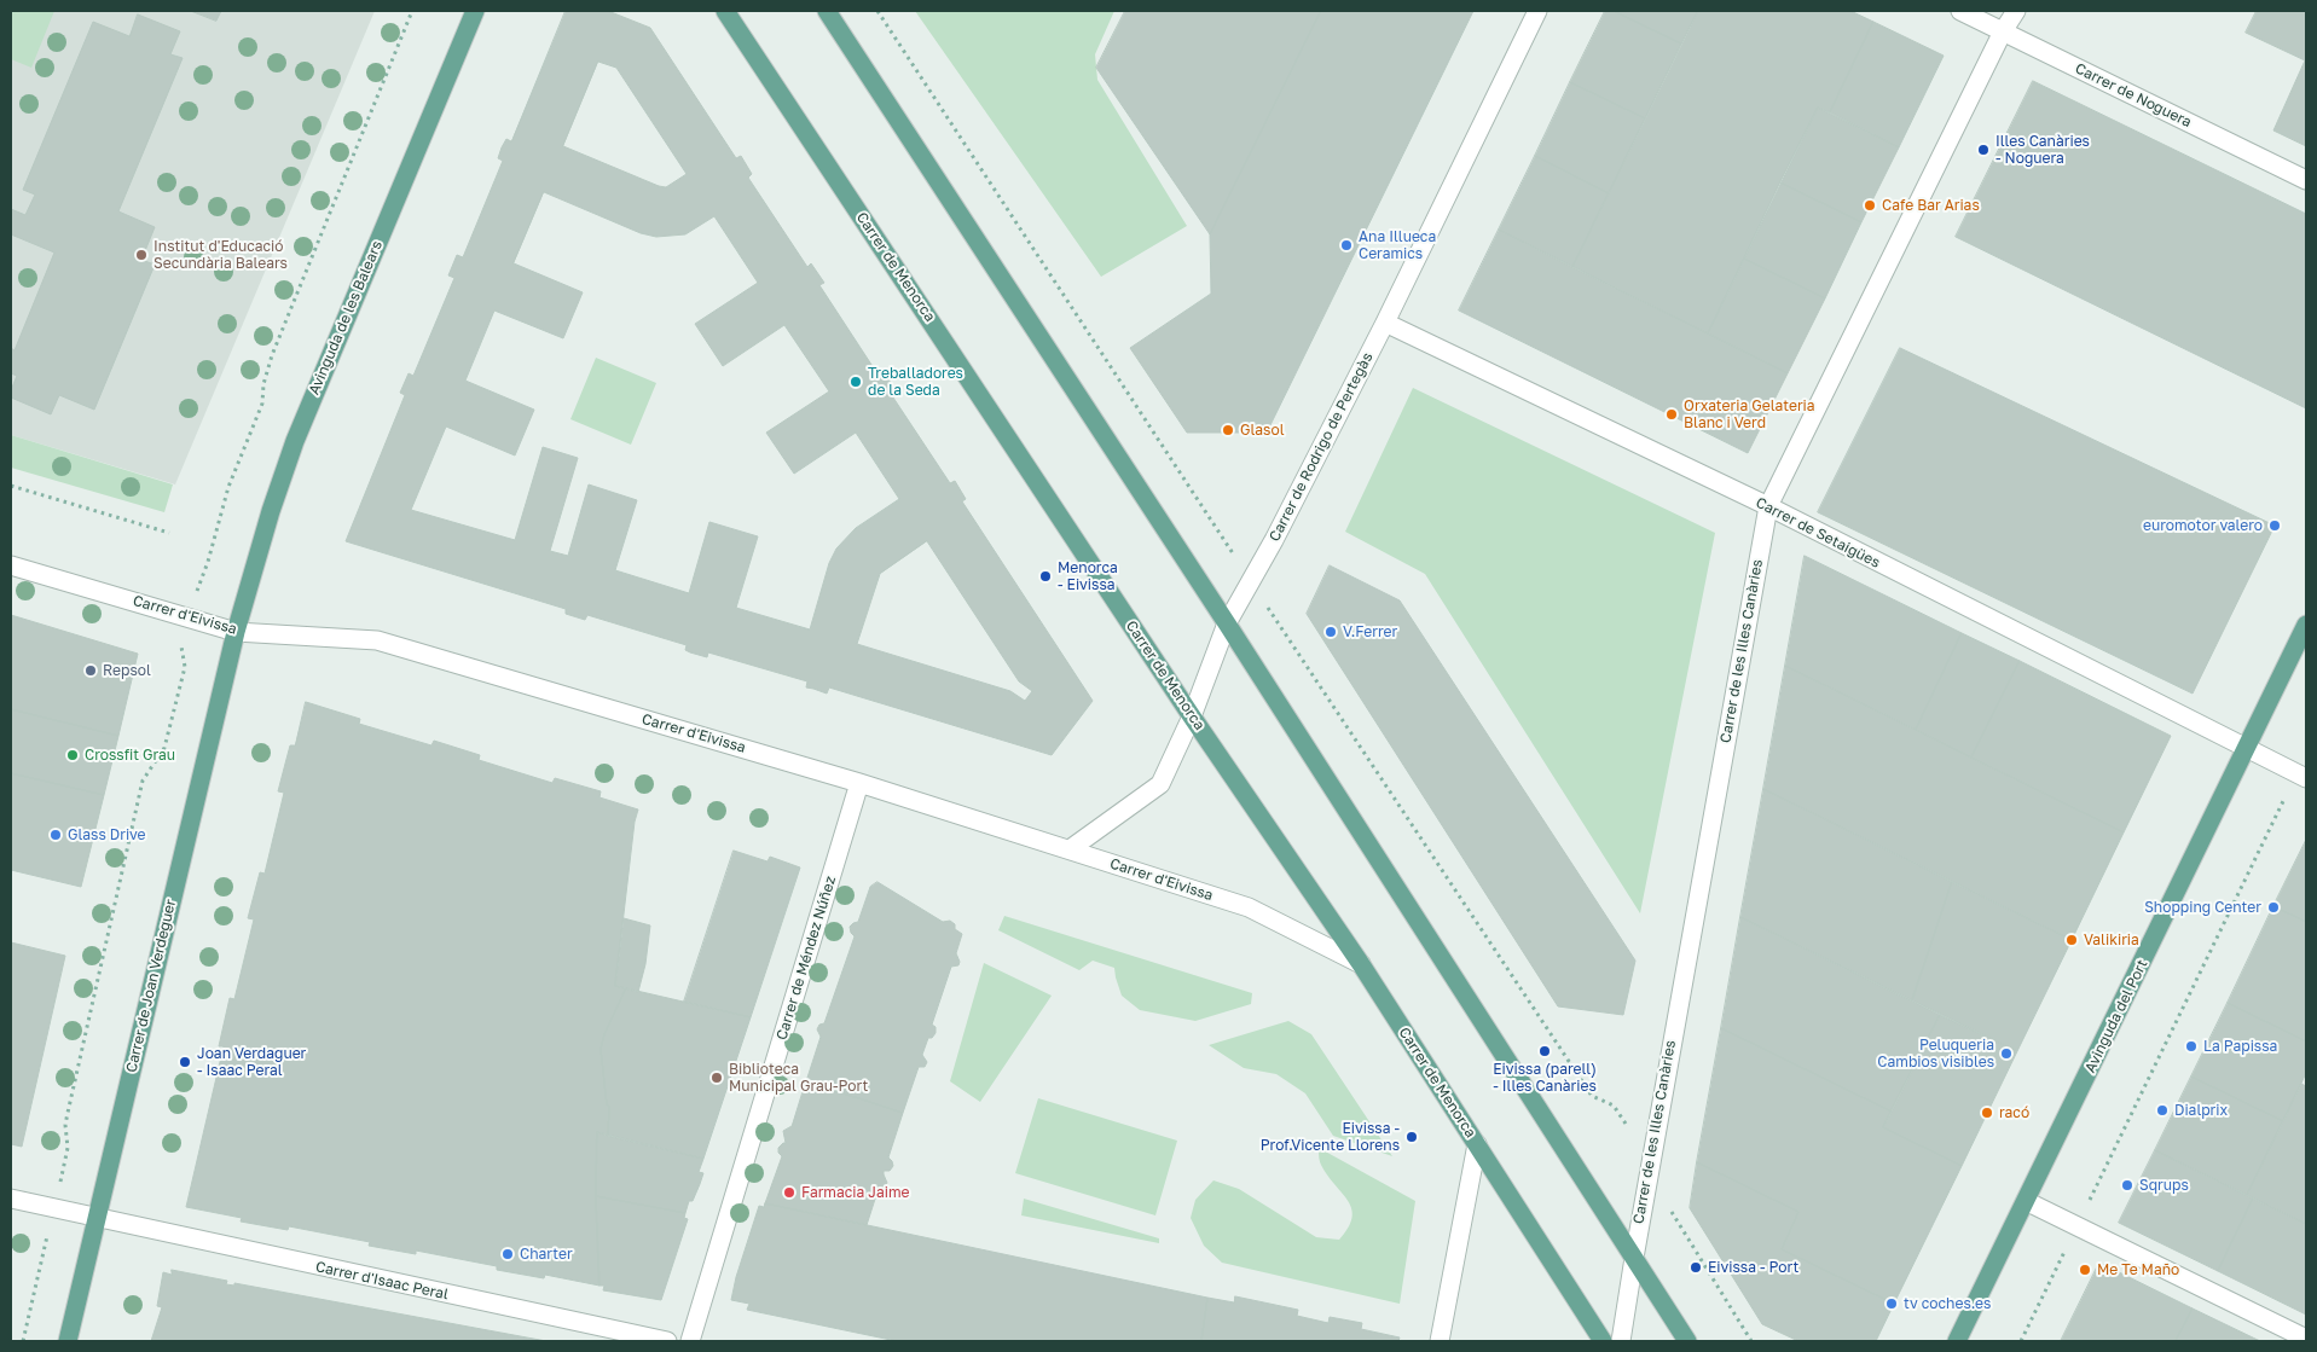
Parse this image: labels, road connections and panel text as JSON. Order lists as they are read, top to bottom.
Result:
{
  "streets": {
    "main road": [
      "Carrer de Menorca",
      "Avinguda de les Balears",
      "Carrer de Joan Verdeguer",
      "Avinguda del Port"
    ],
    "street": [
      "Carrer de Noguera",
      "Carrer de Rodrigo de Pertegàs",
      "Carrer de Setaigües",
      "Carrer d'Eivissa",
      "Carrer de les Illes Canàries",
      "Carrer de Méndez Núñez",
      "Carrer d'Isaac Peral"
    ]
  },
  "crossings": [
    ["Carrer de Noguera", "Carrer de les Illes Canàries"],
    ["Carrer de Menorca", "Carrer de Rodrigo de Pertegàs"],
    ["Carrer de Menorca", "Carrer d'Eivissa"],
    ["Avinguda de les Balears", "Carrer d'Eivissa"],
    ["Avinguda de les Balears", "Carrer de Joan Verdeguer"],
    ["Carrer de Rodrigo de Pertegàs", "Carrer de Setaigües"],
    ["Carrer de Rodrigo de Pertegàs", "Carrer d'Eivissa"],
    ["Carrer de Setaigües", "Carrer de les Illes Canàries"],
    ["Carrer de Setaigües", "Avinguda del Port"],
    ["Carrer d'Eivissa", "Carrer de Méndez Núñez"],
    ["Carrer d'Eivissa", "Carrer de Joan Verdeguer"],
    ["Carrer de Joan Verdeguer", "Carrer d'Isaac Peral"]
  ],
  "places": [
    "Illes Canàries - Noguera",
    "Cafe Bar Arias",
    "Ana Illueca Ceramics",
    "Institut d'Educació Secundària Balears",
    "Treballadores de la Seda",
    "Orxateria Gelateria Blanc i Verd",
    "Glasol",
    "euromotor valero",
    "Menorca - Eivissa",
    "V.Ferrer",
    "Repsol",
    "Crossfit Grau",
    "Glass Drive",
    "Shopping Center",
    "Valikiria",
    "La Papissa",
    "Eivissa (parell) - Illes Canàries",
    "Peluqueria Cambios visibles",
    "Joan Verdaguer - Isaac Peral",
    "Biblioteca Municipal Grau-Port",
    "Dialprix",
    "racó",
    "Eivissa - Prof.Vicente Llorens",
    "Sqrups",
    "Farmacia Jaime",
    "Charter",
    "Eivissa - Port",
    "Me Te Maño",
    "tv coches.es"
  ]
}
